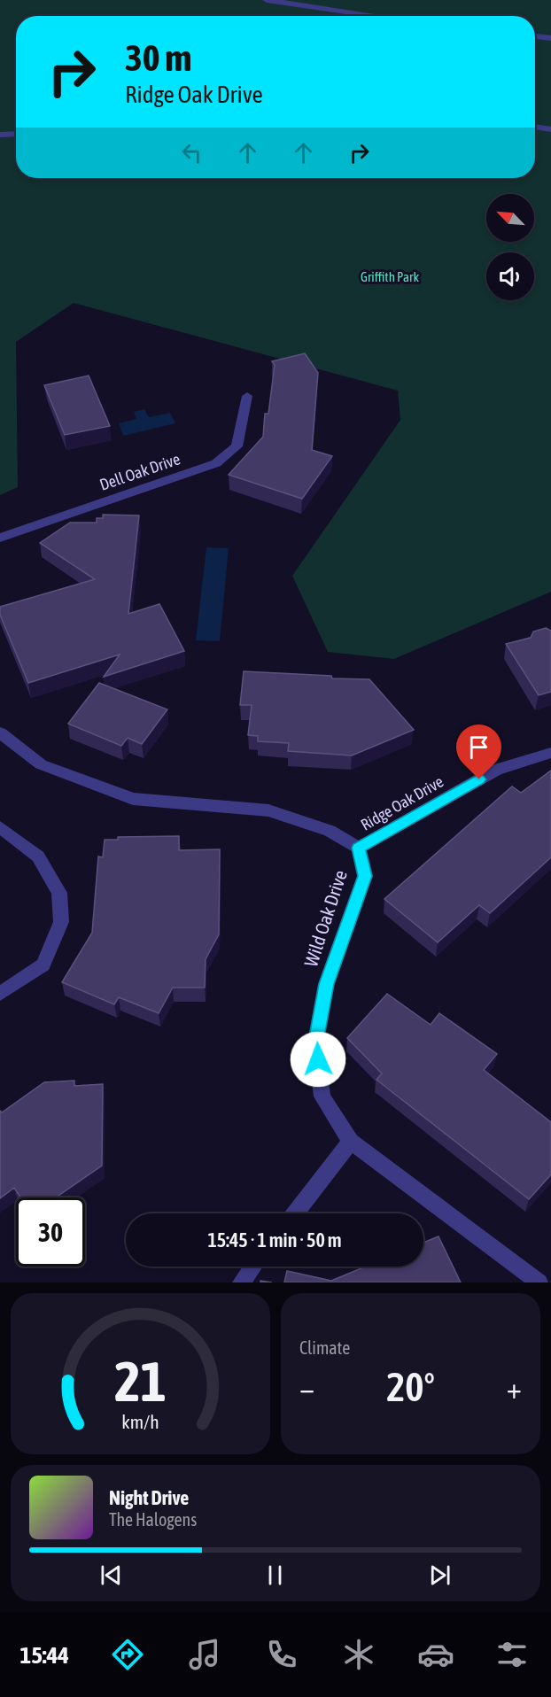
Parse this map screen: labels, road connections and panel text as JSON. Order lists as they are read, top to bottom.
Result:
{
  "streets": {
    "street": ["Dell Oak Drive", "Ridge Oak Drive", "Wild Oak Drive"]
  },
  "crossings": [
    ["Ridge Oak Drive", "Wild Oak Drive"]
  ],
  "parks": ["Griffith Park"],
  "north": "top left",
  "page": {
    "turn": ["30 m", "Ridge Oak Drive"],
    "limit": "30",
    "trip": "15:45 · 1 min · 50 m",
    "tile": "Climate",
    "heat": ["−", "20°", "+"],
    "song": ["Night Drive", "The Halogens"],
    "tabs": "15:44",
    "gauge": ["21", "km/h"]
  }
}
